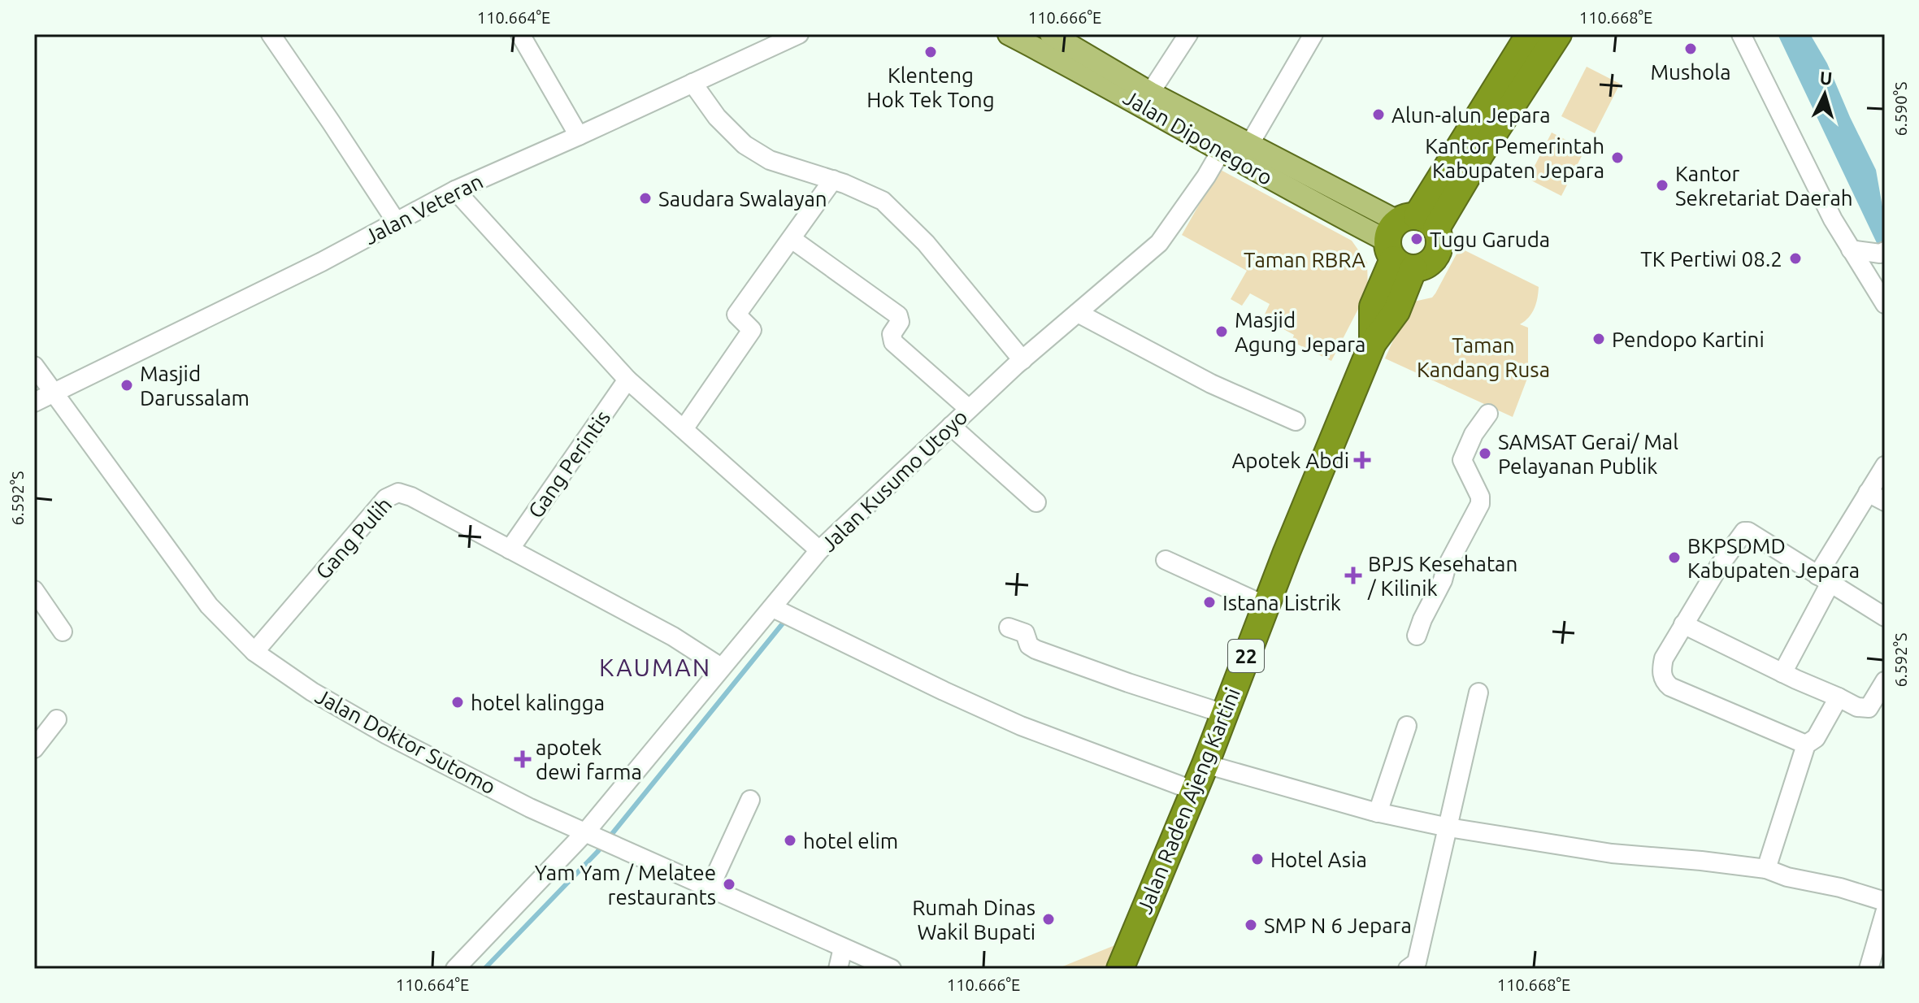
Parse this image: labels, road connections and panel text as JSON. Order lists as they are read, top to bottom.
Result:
{
  "streets": {
    "highway": ["22", "Jalan Raden Ajeng Kartini"],
    "main road": ["Jalan Diponegoro"],
    "street": [
      "Jalan Veteran",
      "Gang Perintis",
      "Jalan Kusumo Utoyo",
      "Gang Pulih",
      "Jalan Doktor Sutomo"
    ]
  },
  "crossings": [
    ["Jalan Diponegoro", "Jalan Kusumo Utoyo"],
    ["Jalan Diponegoro", "Jalan Raden Ajeng Kartini"],
    ["Jalan Veteran", "Jalan Doktor Sutomo"],
    ["Gang Perintis", "Gang Pulih"],
    ["Jalan Kusumo Utoyo", "Jalan Doktor Sutomo"],
    ["Gang Pulih", "Jalan Doktor Sutomo"]
  ],
  "districts": ["KAUMAN"],
  "parks": ["Taman RBRA", "Taman Kandang Rusa"],
  "places": {
    "other": [
      "Mushola",
      "Klenteng Hok Tek Tong",
      "Alun-alun Jepara",
      "Kantor Pemerintah Kabupaten Jepara",
      "Kantor Sekretariat Daerah",
      "Saudara Swalayan",
      "Tugu Garuda",
      "TK Pertiwi 08.2",
      "Masjid Agung Jepara",
      "Pendopo Kartini",
      "Masjid Darussalam",
      "SAMSAT Gerai/ Mal Pelayanan Publik",
      "BKPSDMD Kabupaten Jepara",
      "Istana Listrik",
      "hotel kalingga",
      "hotel elim",
      "Hotel Asia",
      "Yam Yam / Melatee restaurants",
      "Rumah Dinas Wakil Bupati",
      "SMP N 6 Jepara"
    ],
    "health": ["Apotek Abdi", "BPJS Kesehatan / Kilinik", "apotek dewi farma"]
  },
  "north": "top",
  "coordinates": [
    "110.664°E",
    "110.666°E",
    "110.668°E",
    "6.590°S",
    "6.592°S"
  ]
}
